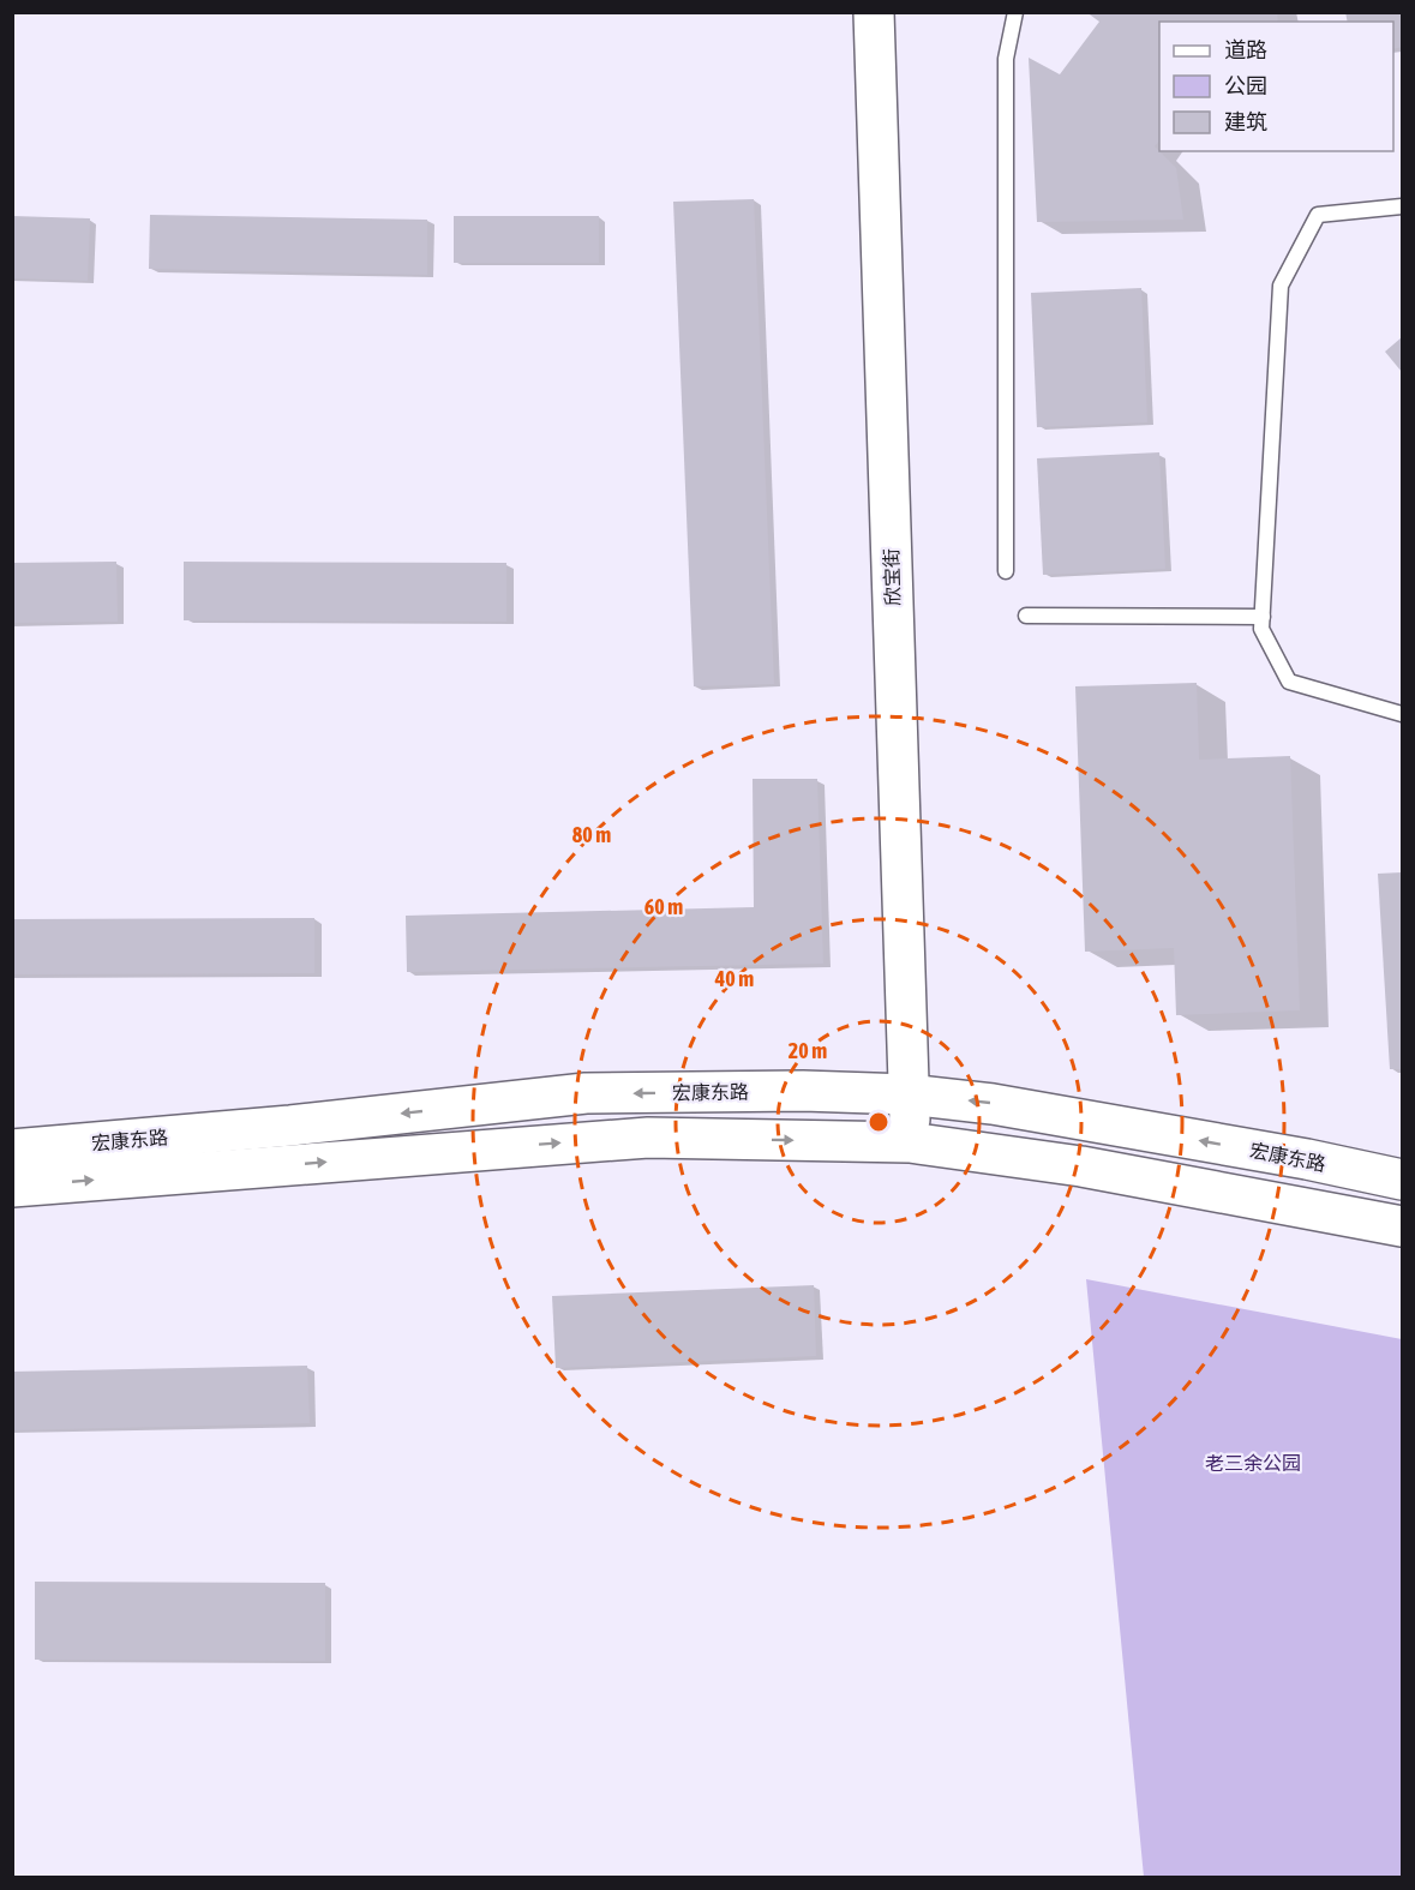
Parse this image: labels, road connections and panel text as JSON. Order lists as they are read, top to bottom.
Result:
{
  "streets": {
    "main road": ["欣宝街", "宏康东路"]
  },
  "crossings": [
    ["欣宝街", "宏康东路"]
  ],
  "parks": ["老三余公园"],
  "legend": ["道路", "公园", "建筑"],
  "rings": [
    "80 m",
    "60 m",
    "40 m",
    "20 m"
  ]
}
